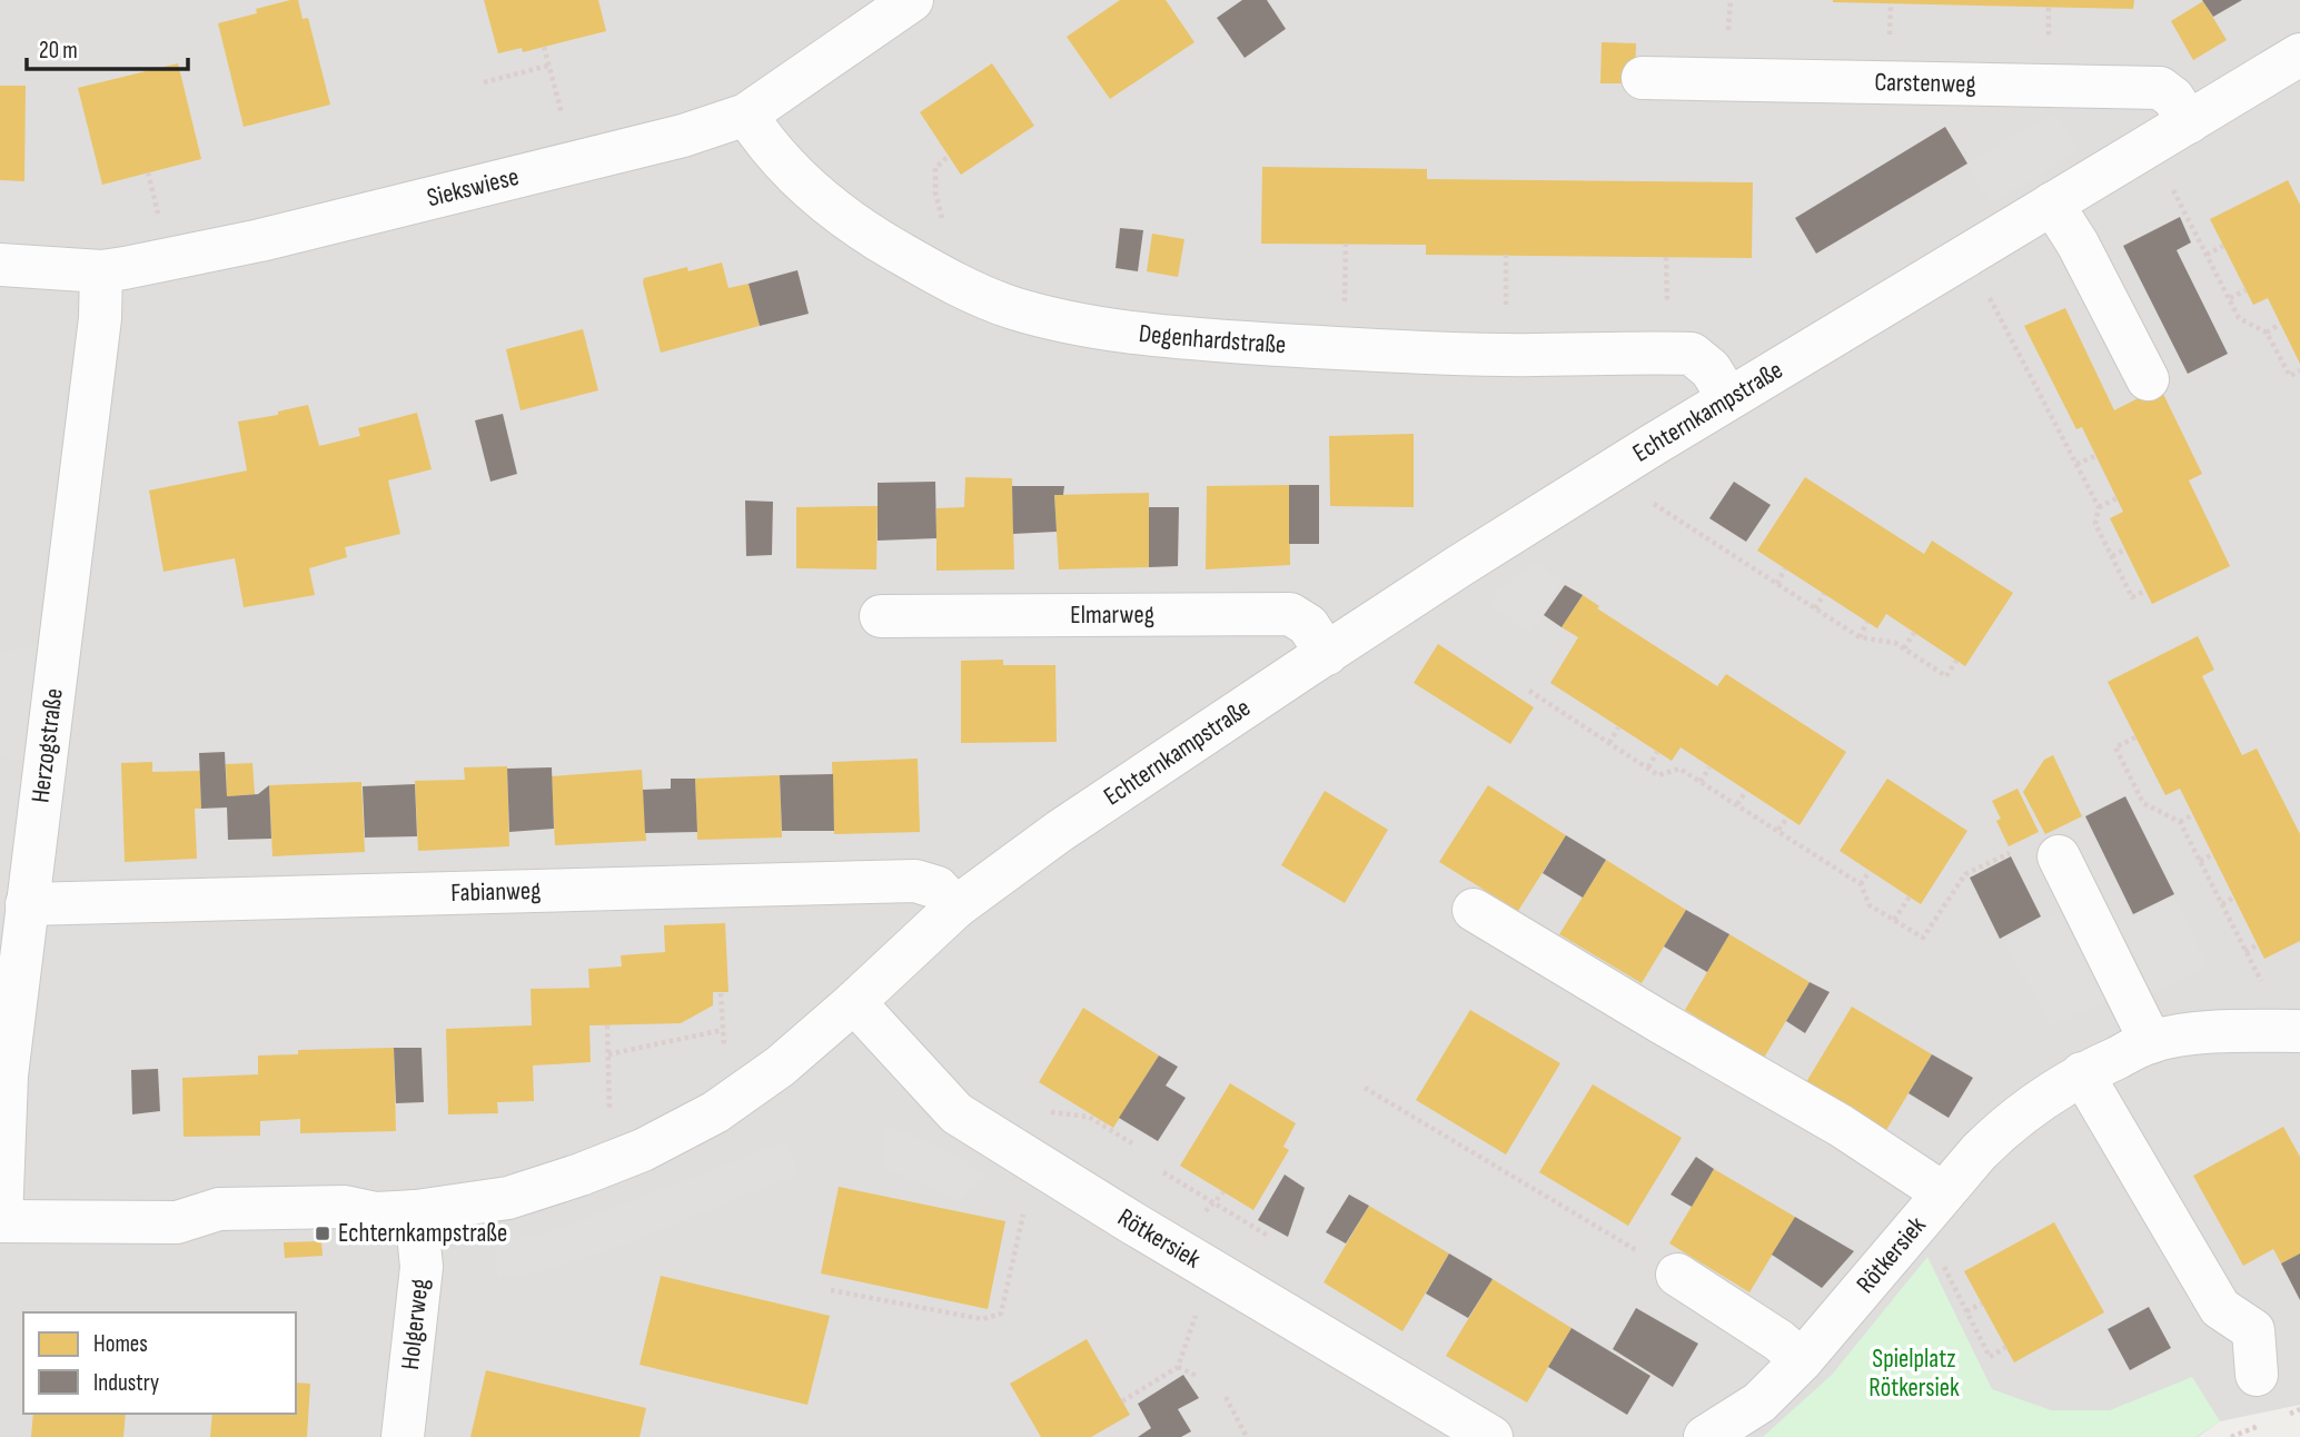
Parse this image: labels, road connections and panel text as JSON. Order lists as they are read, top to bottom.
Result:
{
  "streets": {
    "street": [
      "Carstenweg",
      "Siekswiese",
      "Degenhardstraße",
      "Echternkampstraße",
      "Elmarweg",
      "Herzogstraße",
      "Fabianweg",
      "Rötkersiek",
      "Holgerweg"
    ]
  },
  "crossings": [
    ["Carstenweg", "Echternkampstraße"],
    ["Siekswiese", "Degenhardstraße"],
    ["Siekswiese", "Herzogstraße"],
    ["Degenhardstraße", "Echternkampstraße"],
    ["Echternkampstraße", "Elmarweg"],
    ["Echternkampstraße", "Herzogstraße"],
    ["Echternkampstraße", "Fabianweg"],
    ["Echternkampstraße", "Rötkersiek"],
    ["Echternkampstraße", "Holgerweg"],
    ["Herzogstraße", "Fabianweg"]
  ],
  "parks": ["Spielplatz Rötkersiek"],
  "places": {
    "transit": ["Echternkampstraße"]
  },
  "legend": ["Homes", "Industry"],
  "scale_bar": "20 m"
}
